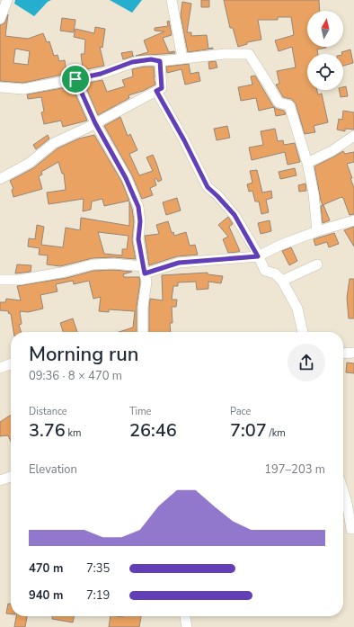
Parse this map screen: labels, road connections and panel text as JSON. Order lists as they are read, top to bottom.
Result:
{
  "north": "top",
  "page": {
    "heading": ["Morning run", "09:36 · 8 × 470 m"],
    "stats": [
      ["Distance", "3.76 km"],
      ["Time", "26:46"],
      ["Pace", "7:07 /km"]
    ],
    "chart": ["Elevation", "197–203 m"],
    "list": [
      {
        "name": "470 m",
        "note": "7:35"
      },
      {
        "name": "940 m",
        "note": "7:19"
      }
    ]
  }
}
